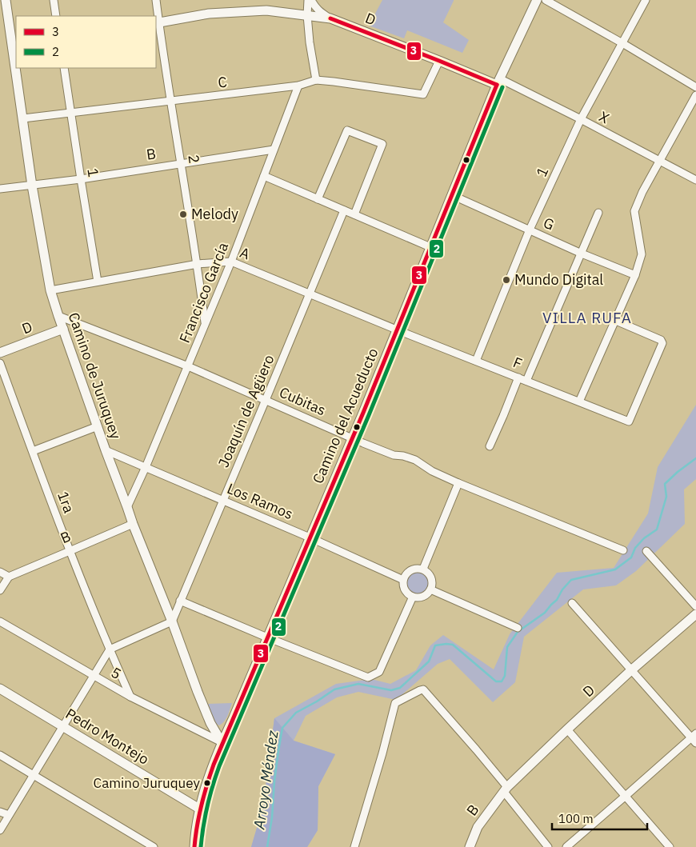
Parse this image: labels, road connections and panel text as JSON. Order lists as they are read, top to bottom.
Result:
{
  "streets": {
    "street": [
      "D",
      "C",
      "X",
      "B",
      "2",
      "1",
      "G",
      "A",
      "Francisco García",
      "F",
      "Camino de Juruquey",
      "Cubitas",
      "Joaquín de Agüero",
      "Camino del Acueducto",
      "Los Ramos",
      "1ra",
      "5",
      "Pedro Montejo"
    ]
  },
  "crossings": [
    ["D", "C"],
    ["D", "X"],
    ["D", "B"],
    ["D", "2"],
    ["D", "Camino de Juruquey"],
    ["D", "Camino del Acueducto"],
    ["C", "2"],
    ["C", "1"],
    ["C", "Francisco García"],
    ["C", "Camino de Juruquey"],
    ["X", "1"],
    ["X", "Camino del Acueducto"],
    ["B", "2"],
    ["B", "1"],
    ["B", "Francisco García"],
    ["B", "Camino de Juruquey"],
    ["B", "1ra"],
    ["2", "A"],
    ["2", "Francisco García"],
    ["1", "G"],
    ["1", "A"],
    ["1", "F"],
    ["G", "Camino del Acueducto"],
    ["A", "Francisco García"],
    ["A", "F"],
    ["A", "Camino de Juruquey"],
    ["A", "Joaquín de Agüero"],
    ["A", "Camino del Acueducto"],
    ["Francisco García", "Camino de Juruquey"],
    ["Francisco García", "Cubitas"],
    ["Francisco García", "Los Ramos"],
    ["F", "Camino del Acueducto"],
    ["Camino de Juruquey", "Cubitas"],
    ["Camino de Juruquey", "Joaquín de Agüero"],
    ["Camino de Juruquey", "Camino del Acueducto"],
    ["Camino de Juruquey", "Los Ramos"],
    ["Camino de Juruquey", "5"],
    ["Cubitas", "Joaquín de Agüero"],
    ["Cubitas", "Camino del Acueducto"],
    ["Joaquín de Agüero", "Los Ramos"],
    ["Camino del Acueducto", "Los Ramos"],
    ["Camino del Acueducto", "5"],
    ["Camino del Acueducto", "Pedro Montejo"],
    ["1ra", "5"]
  ],
  "districts": ["VILLA RUFA"],
  "water": ["Arroyo Méndez"],
  "places": ["Melody", "Mundo Digital", "Camino Juruquey"],
  "lines": ["transit line 3", "transit line 2"],
  "legend": ["3", "2"],
  "scale_bar": "100 m"
}
